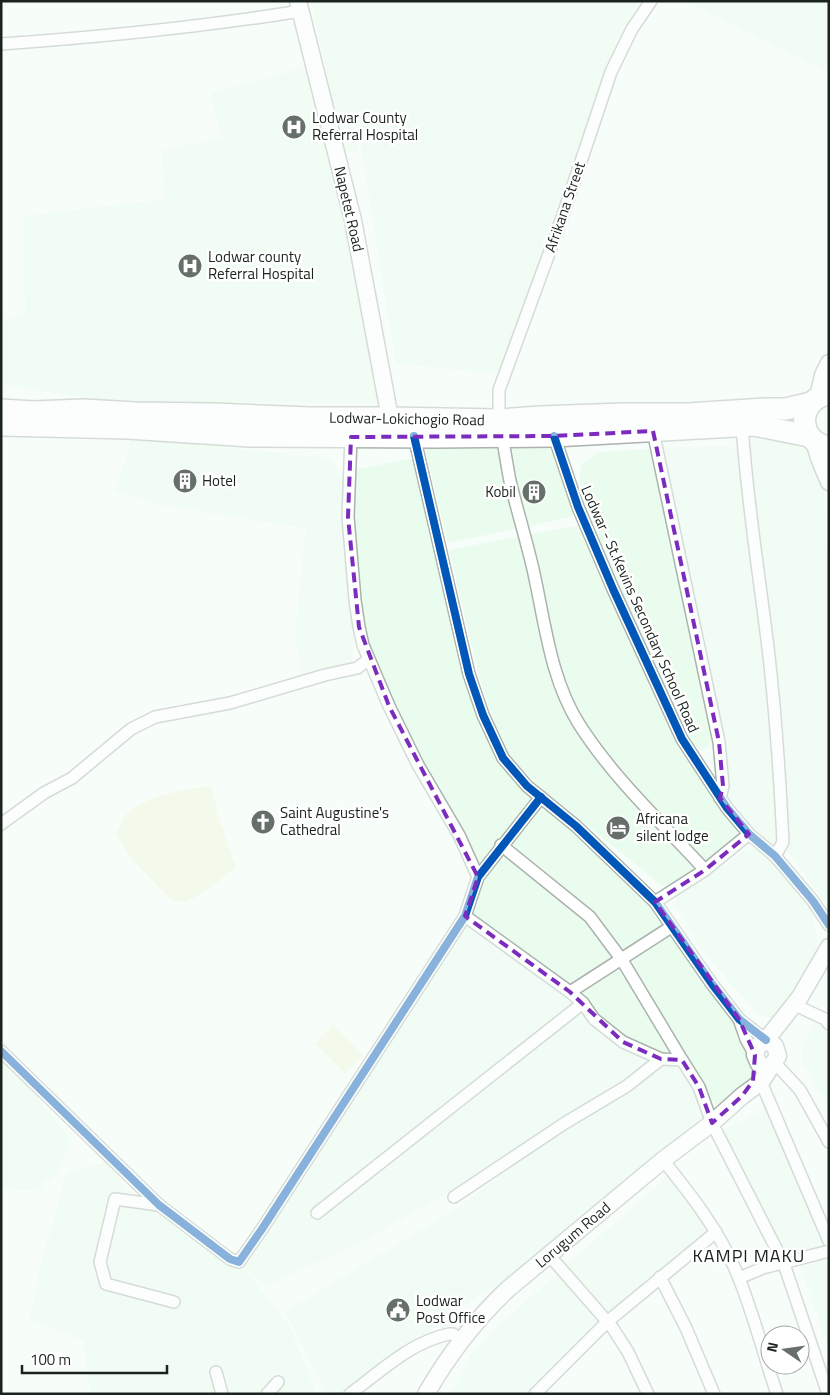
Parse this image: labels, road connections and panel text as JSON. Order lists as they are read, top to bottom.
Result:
{
  "streets": {
    "highway": ["Lodwar-Lokichogio Road"],
    "main road": ["Napetet Road", "Lorugum Road"],
    "street": ["Afrikana Street", "Lodwar - St.Kevins Secondary School Road"]
  },
  "crossings": [
    ["Afrikana Street", "Lodwar-Lokichogio Road"],
    ["Napetet Road", "Lodwar-Lokichogio Road"],
    ["Lodwar-Lokichogio Road", "Lodwar - St.Kevins Secondary School Road"]
  ],
  "districts": ["KAMPI MAKU"],
  "places": {
    "hospital": ["Lodwar County Referral Hospital", "Lodwar county Referral Hospital"],
    "building": ["Hotel", "Kobil"],
    "church": ["Saint Augustine's Cathedral"],
    "hotel": ["Africana silent lodge"],
    "public building": ["Lodwar Post Office"]
  },
  "scale_bar": "100 m",
  "north": "left"
}
